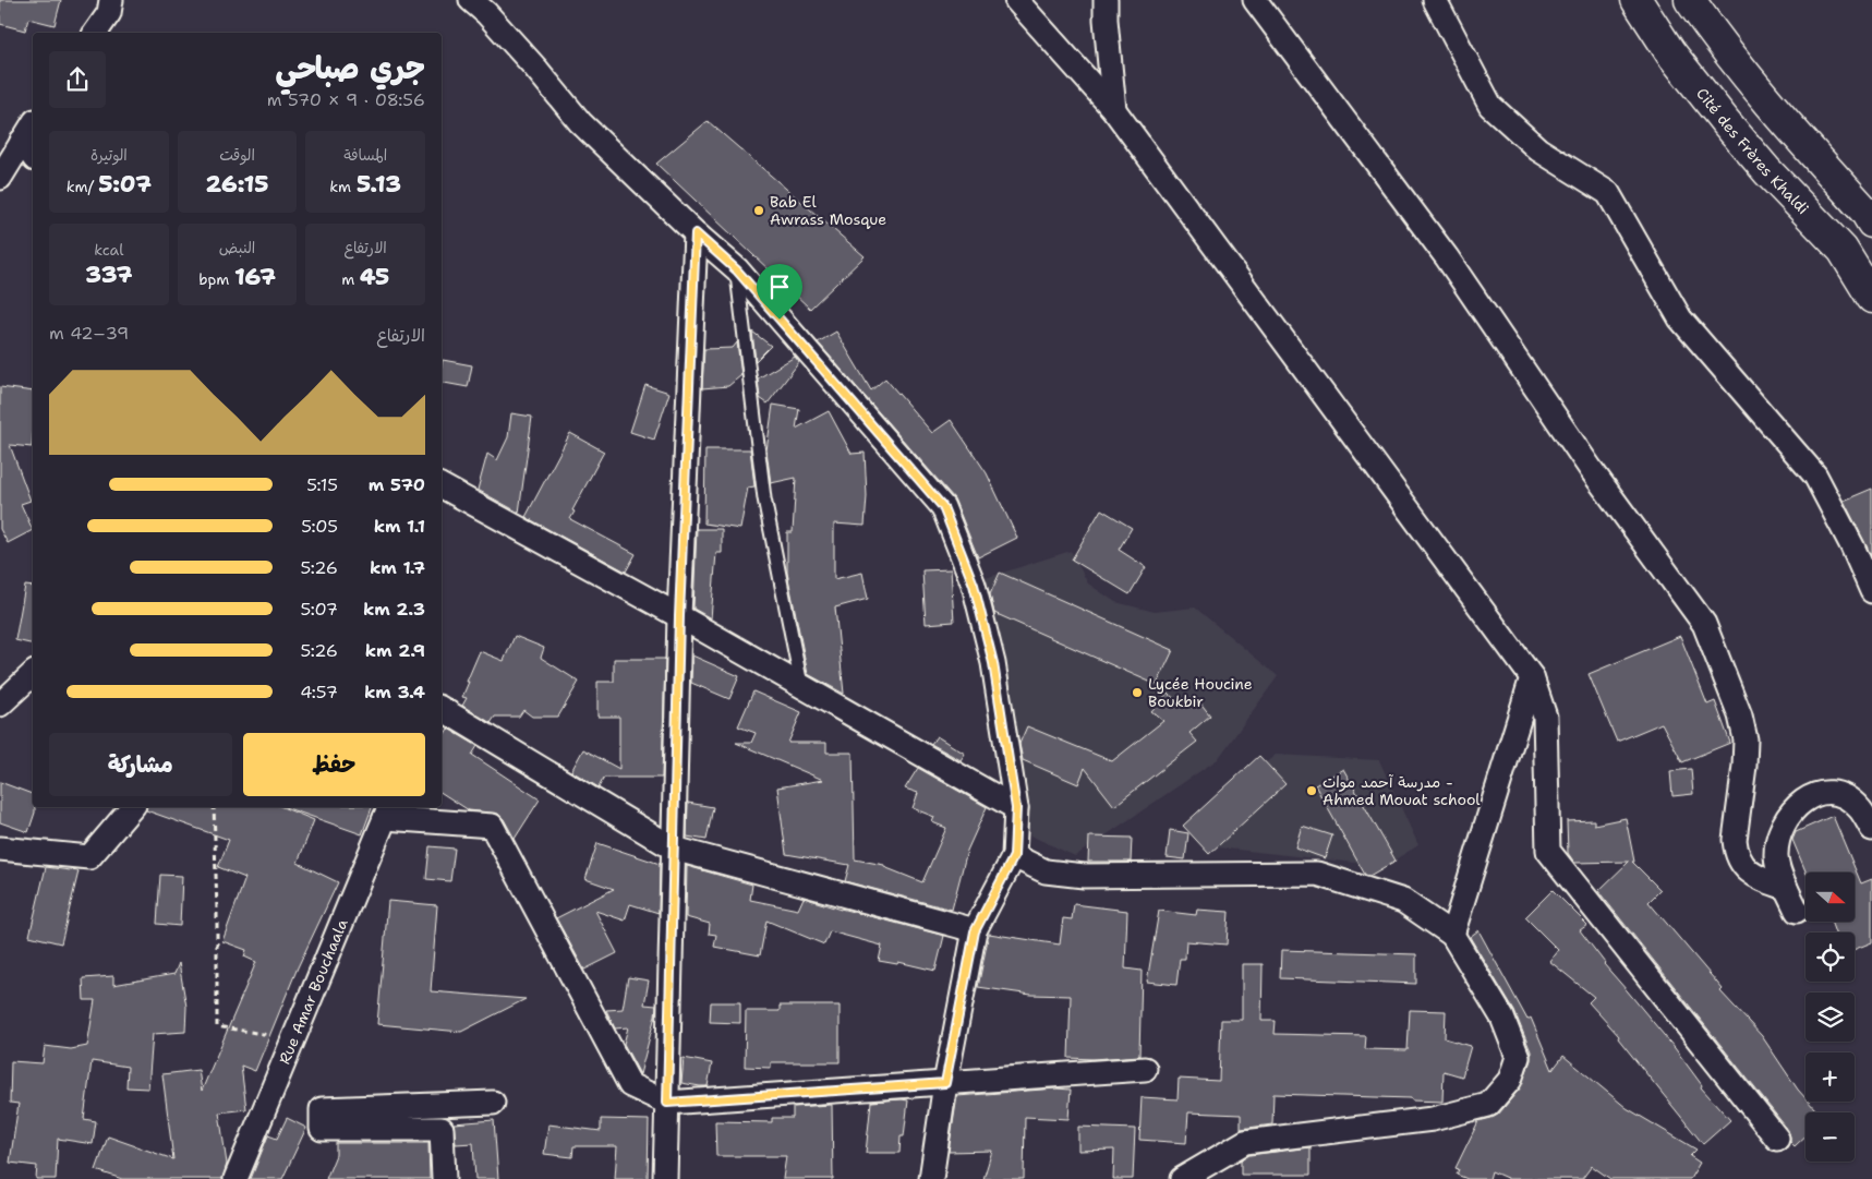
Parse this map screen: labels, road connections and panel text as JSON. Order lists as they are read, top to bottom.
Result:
{
  "streets": {
    "main road": ["Cité des Frères Khaldi"],
    "street": ["Rue Amar Bouchaala"]
  },
  "places": ["Bab El Awrass Mosque", "Lycée Houcine Boukbir", "مدرسة آحمد موات - Ahmed Mouat school"],
  "north": "right",
  "page": {
    "heading": ["جري صباحي", "08:56 · 9 × 570 m"],
    "stats": [
      ["المسافة", "5.13 km"],
      ["الوقت", "26:15"],
      ["الوتيرة", "5:07 /km"],
      ["الارتفاع", "45 m"],
      ["النبض", "167 bpm"],
      ["kcal", "337"]
    ],
    "chart": ["الارتفاع", "39–42 m"],
    "list": [
      {
        "name": "570 m",
        "note": "5:15"
      },
      {
        "name": "1.1 km",
        "note": "5:05"
      },
      {
        "name": "1.7 km",
        "note": "5:26"
      },
      {
        "name": "2.3 km",
        "note": "5:07"
      },
      {
        "name": "2.9 km",
        "note": "5:26"
      },
      {
        "name": "3.4 km",
        "note": "4:57"
      }
    ],
    "buttons": ["حفظ", "مشاركة"],
    "map_buttons": ["+", "−"]
  }
}
